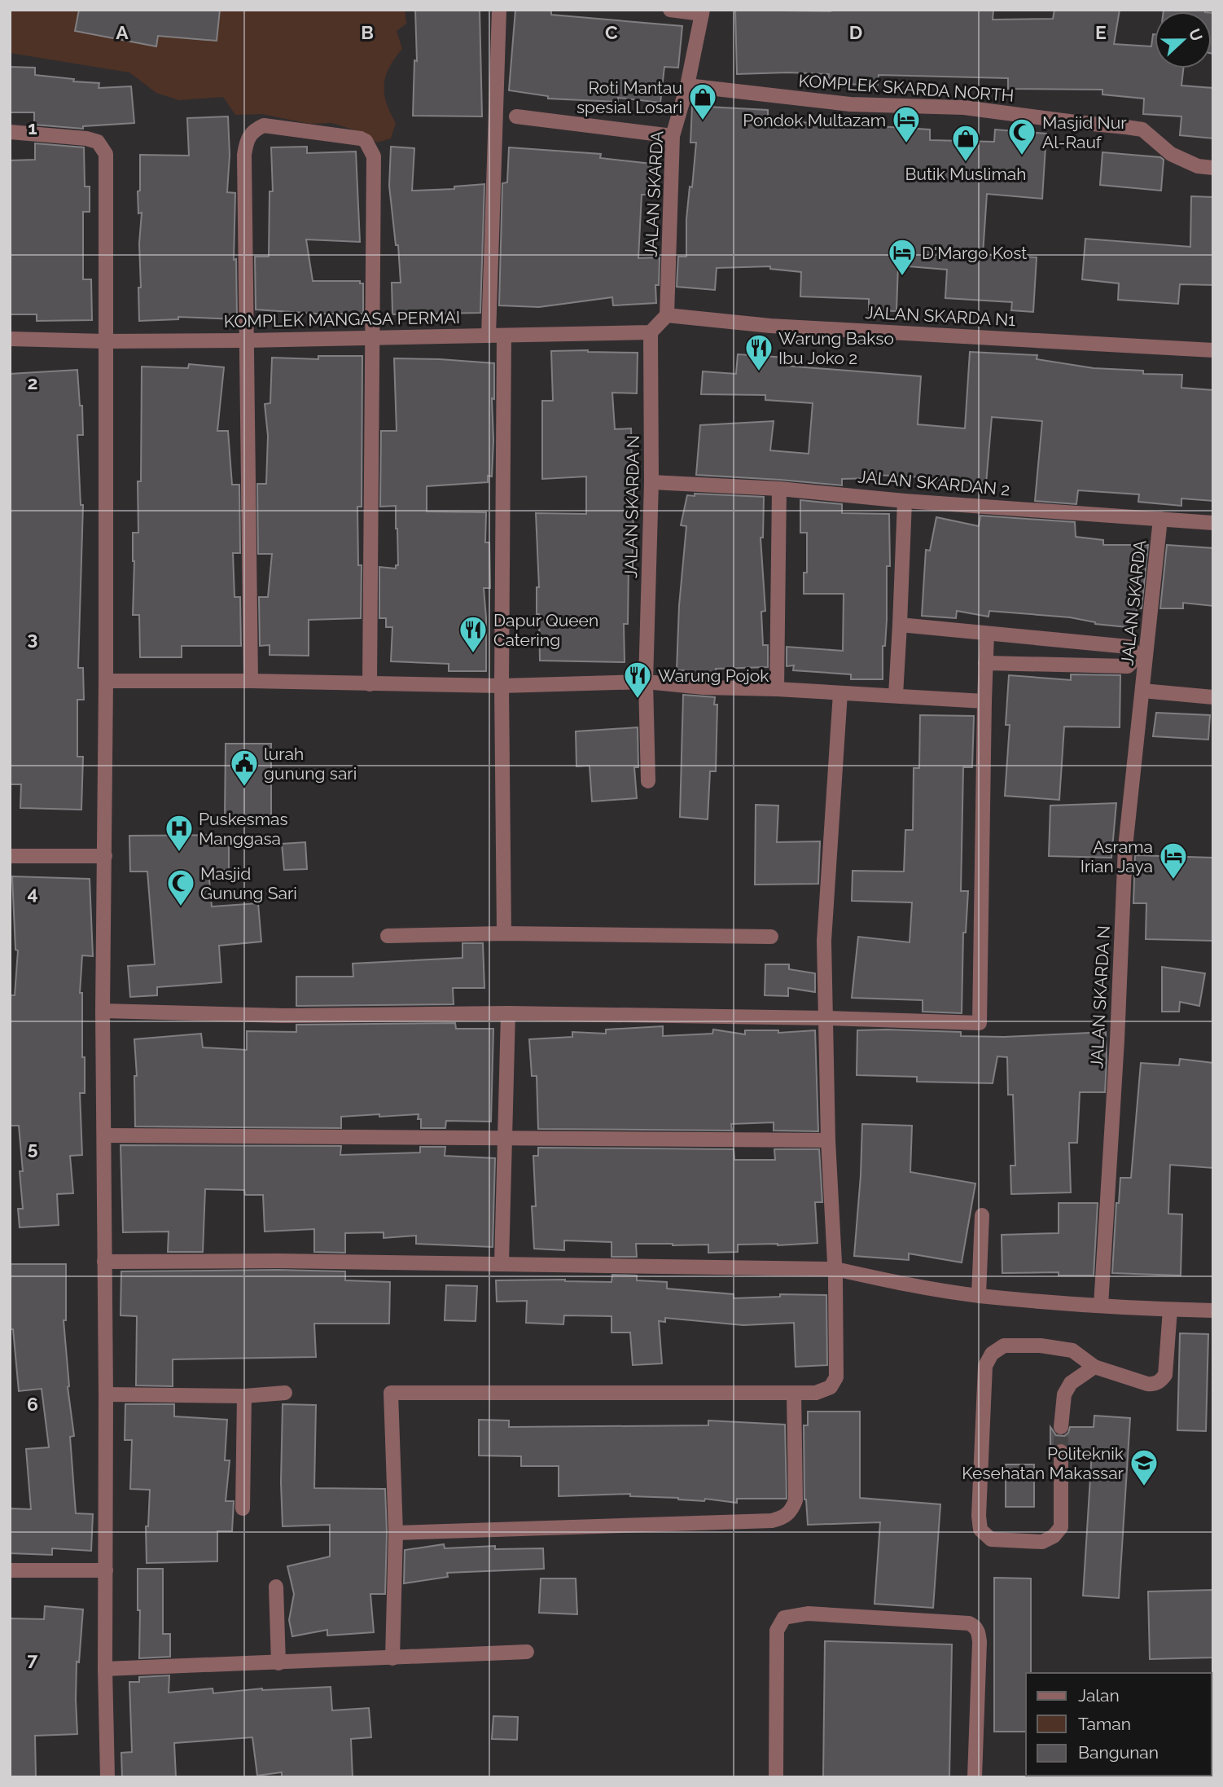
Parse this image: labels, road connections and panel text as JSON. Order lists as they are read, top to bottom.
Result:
{
  "streets": {
    "street": [
      "KOMPLEK SKARDA NORTH",
      "JALAN SKARDA",
      "JALAN SKARDA N1",
      "KOMPLEK MANGASA PERMAI",
      "JALAN SKARDAN 2",
      "JALAN SKARDA N"
    ]
  },
  "crossings": [
    ["KOMPLEK SKARDA NORTH", "JALAN SKARDA"],
    ["JALAN SKARDA", "JALAN SKARDA N1"],
    ["JALAN SKARDA", "JALAN SKARDAN 2"],
    ["JALAN SKARDA", "JALAN SKARDA N"],
    ["KOMPLEK MANGASA PERMAI", "JALAN SKARDA N"],
    ["JALAN SKARDAN 2", "JALAN SKARDA N"]
  ],
  "places": {
    "shop": ["Roti Mantau spesial Losari", "Butik Muslimah"],
    "hotel": ["Pondok Multazam", "D'Margo Kost", "Asrama Irian Jaya"],
    "mosque": ["Masjid Nur Al-Rauf", "Masjid Gunung Sari"],
    "restaurant": ["Warung Bakso Ibu Joko 2", "Dapur Queen Catering", "Warung Pojok"],
    "public building": ["lurah gunung sari"],
    "hospital": ["Puskesmas Manggasa"],
    "school or university": ["Politeknik Kesehatan Makassar"]
  },
  "legend": ["Jalan", "Taman", "Bangunan"],
  "north": "right",
  "grid": {
    "columns": [
      "A",
      "B",
      "C",
      "D",
      "E"
    ],
    "rows": [
      "1",
      "2",
      "3",
      "4",
      "5",
      "6",
      "7"
    ]
  }
}
